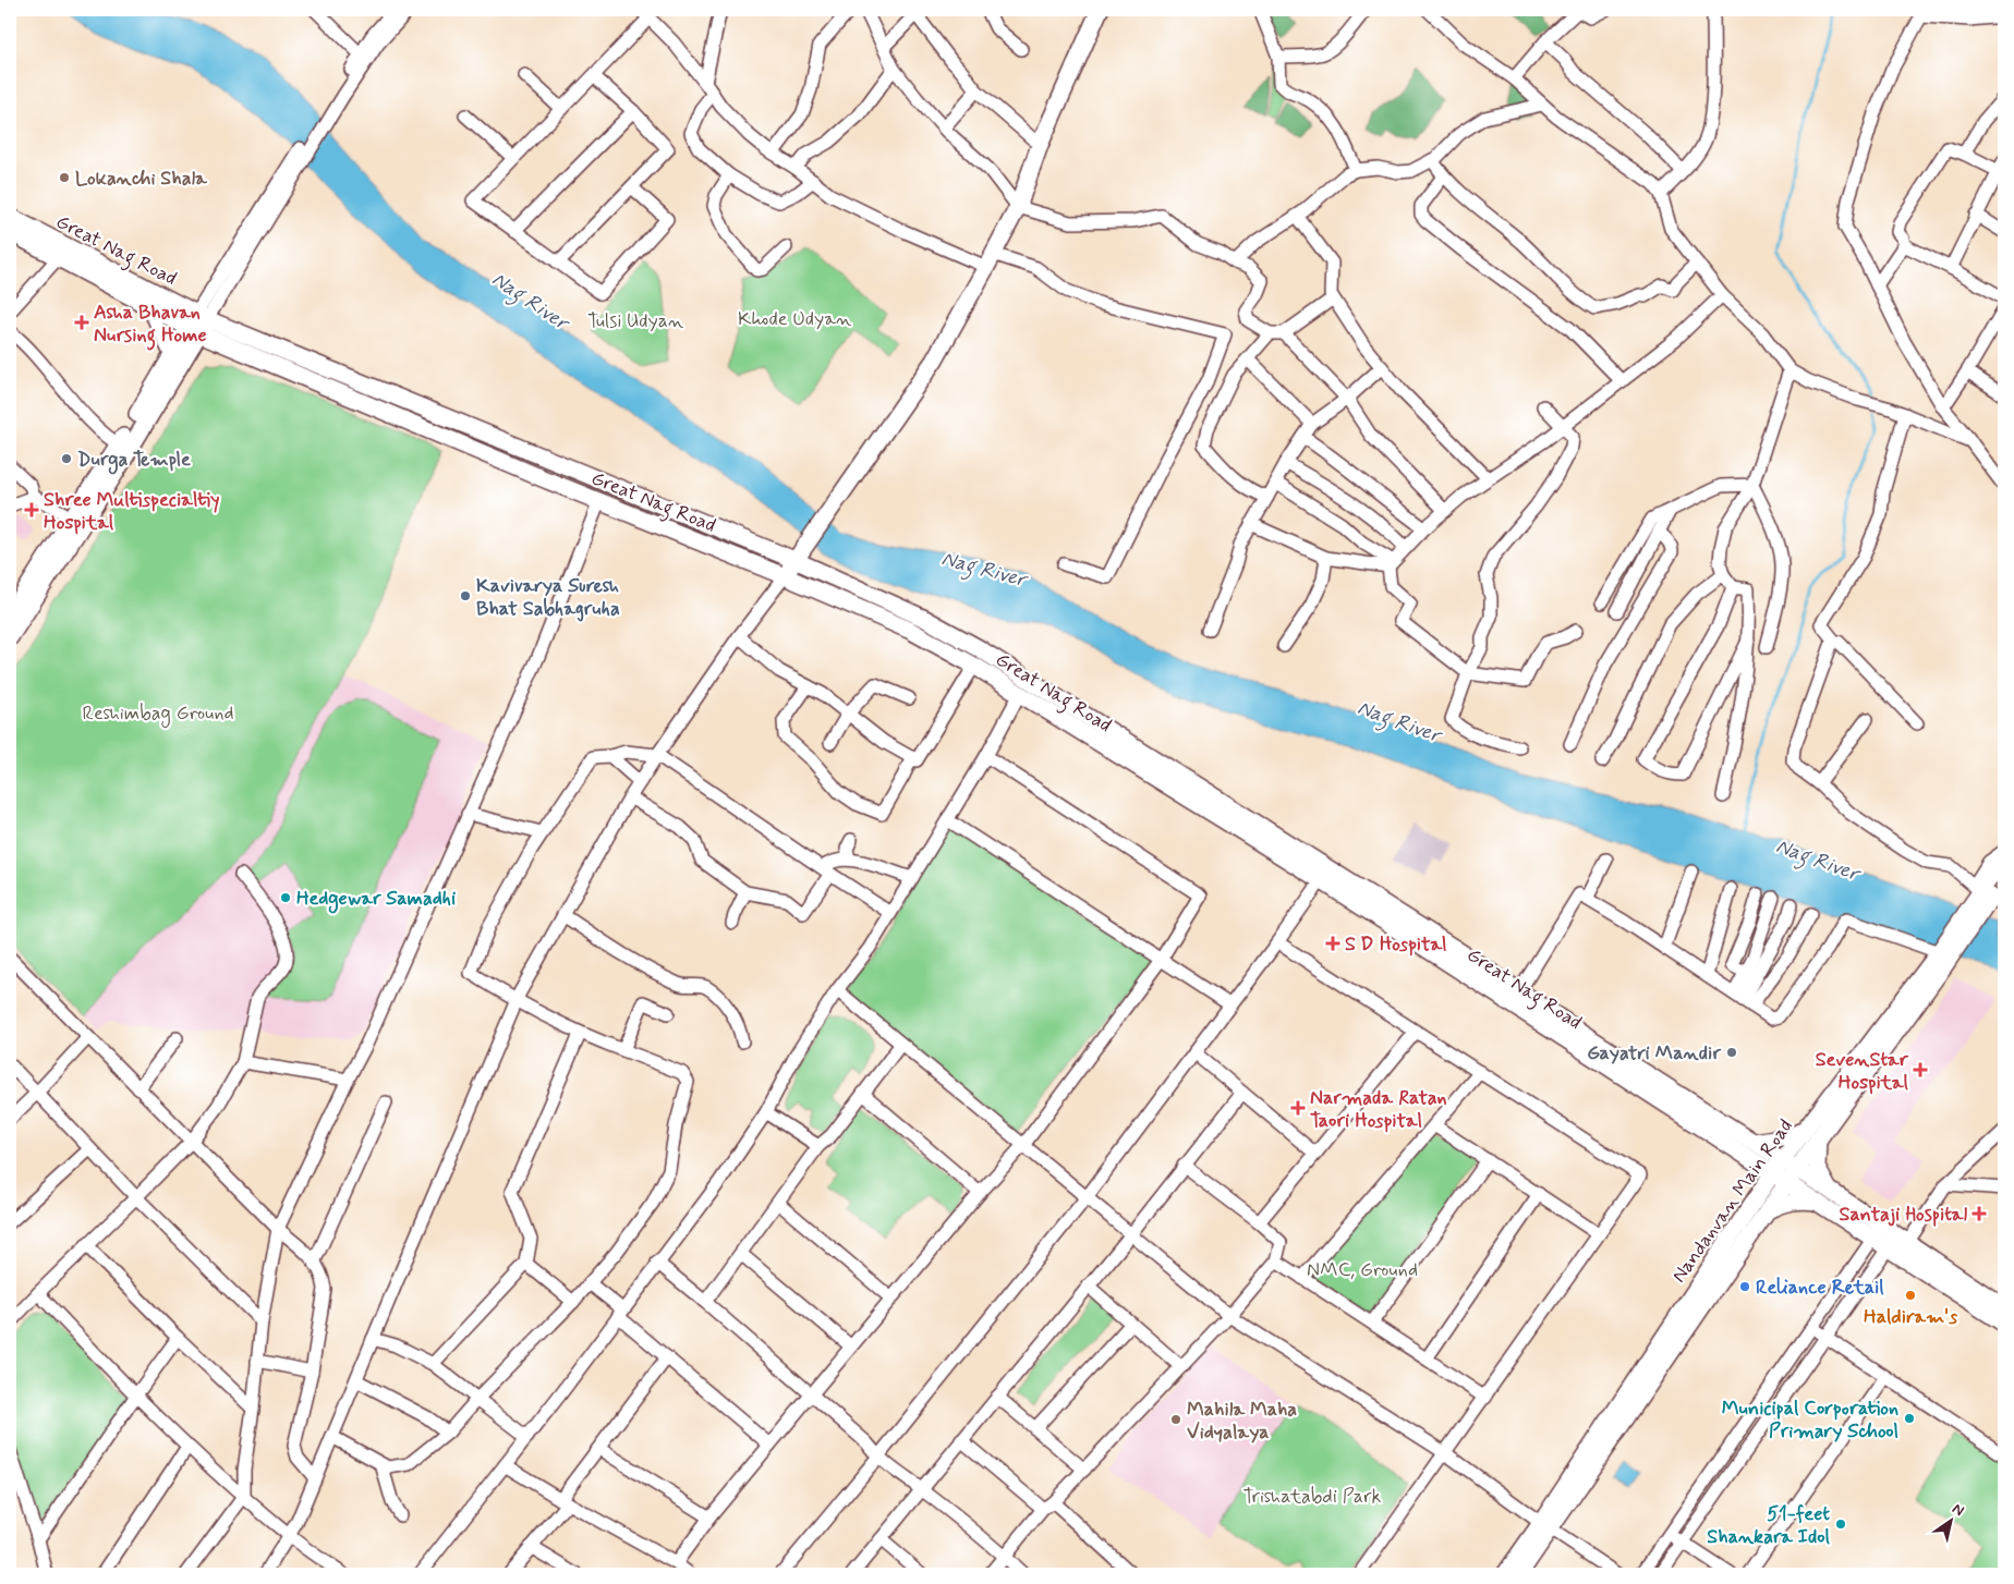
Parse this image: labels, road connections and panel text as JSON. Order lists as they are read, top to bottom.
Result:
{
  "streets": {
    "main road": ["Great Nag Road", "Nandanvan Main Road"]
  },
  "crossings": [
    ["Great Nag Road", "Nandanvan Main Road"]
  ],
  "water": ["Nag River"],
  "parks": [
    "Khode Udyan",
    "Tulsi Udyan",
    "Reshimbag Ground",
    "NMC, Ground",
    "Trishatabdi Park"
  ],
  "places": {
    "other": [
      "Lokanchi Shala",
      "Durga Temple",
      "Kavivarya Suresh Bhat Sabhagruha",
      "Hedgewar Samadhi",
      "Gayatri Mandir",
      "Reliance Retail",
      "Haldiram's",
      "Municipal Corporation Primary School",
      "Mahila Maha Vidyalaya",
      "51-feet Shankara Idol"
    ],
    "health": [
      "Asha Bhavan Nursing Home",
      "Shree Multispecialtiy Hospital",
      "S D Hospital",
      "SevenStar Hospital",
      "Narmada Ratan Taori Hospital",
      "Santaji Hospital"
    ]
  },
  "north": "top right"
}
